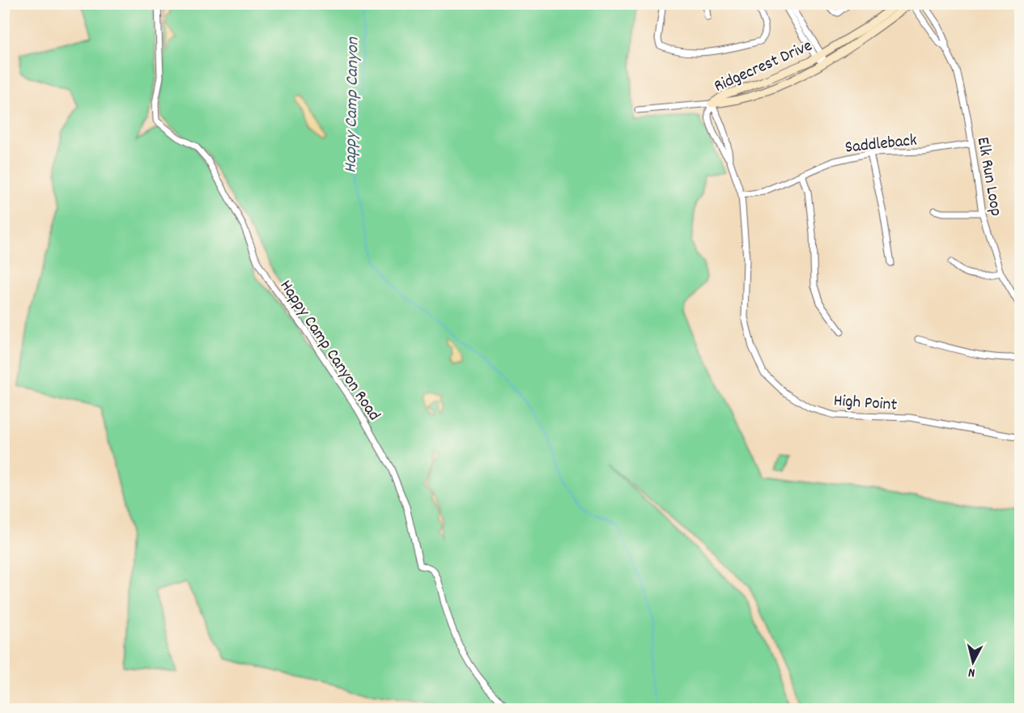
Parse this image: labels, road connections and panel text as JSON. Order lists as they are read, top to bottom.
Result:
{
  "streets": {
    "street": [
      "Ridgecrest Drive",
      "Saddleback",
      "Elk Run Loop",
      "Happy Camp Canyon Road",
      "High Point"
    ]
  },
  "crossings": [
    ["Ridgecrest Drive", "Elk Run Loop"],
    ["Ridgecrest Drive", "High Point"],
    ["Saddleback", "Elk Run Loop"],
    ["Saddleback", "High Point"]
  ],
  "water": ["Happy Camp Canyon"],
  "north": "bottom"
}
